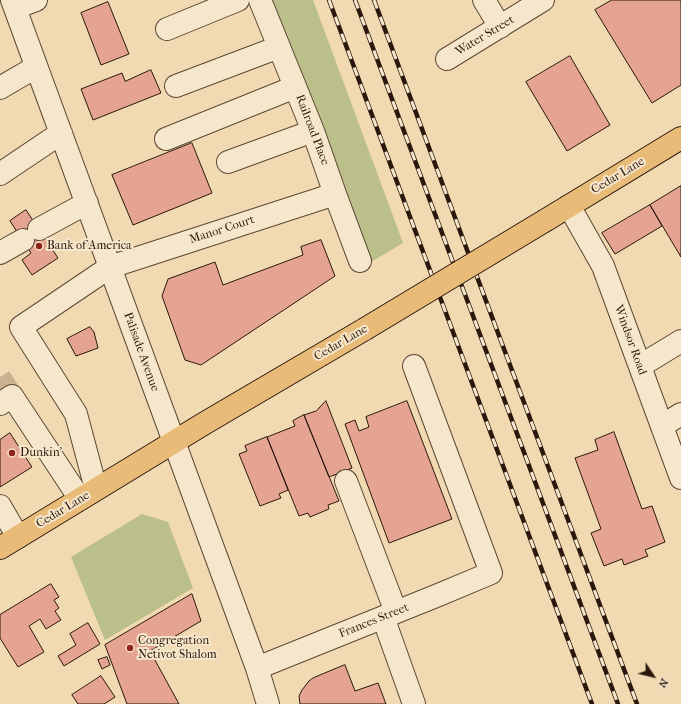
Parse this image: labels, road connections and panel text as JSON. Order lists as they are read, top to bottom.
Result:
{
  "streets": {
    "main road": ["Cedar Lane"],
    "street": [
      "Water Street",
      "Railroad Place",
      "Manor Court",
      "Windsor Road",
      "Palisade Avenue",
      "Frances Street"
    ]
  },
  "crossings": [
    ["Railroad Place", "Manor Court"],
    ["Cedar Lane", "Manor Court"],
    ["Cedar Lane", "Windsor Road"],
    ["Cedar Lane", "Palisade Avenue"],
    ["Manor Court", "Palisade Avenue"],
    ["Palisade Avenue", "Frances Street"]
  ],
  "places": ["Bank of America", "Dunkin'", "Congregation Netivot Shalom"],
  "north": "bottom right"
}
